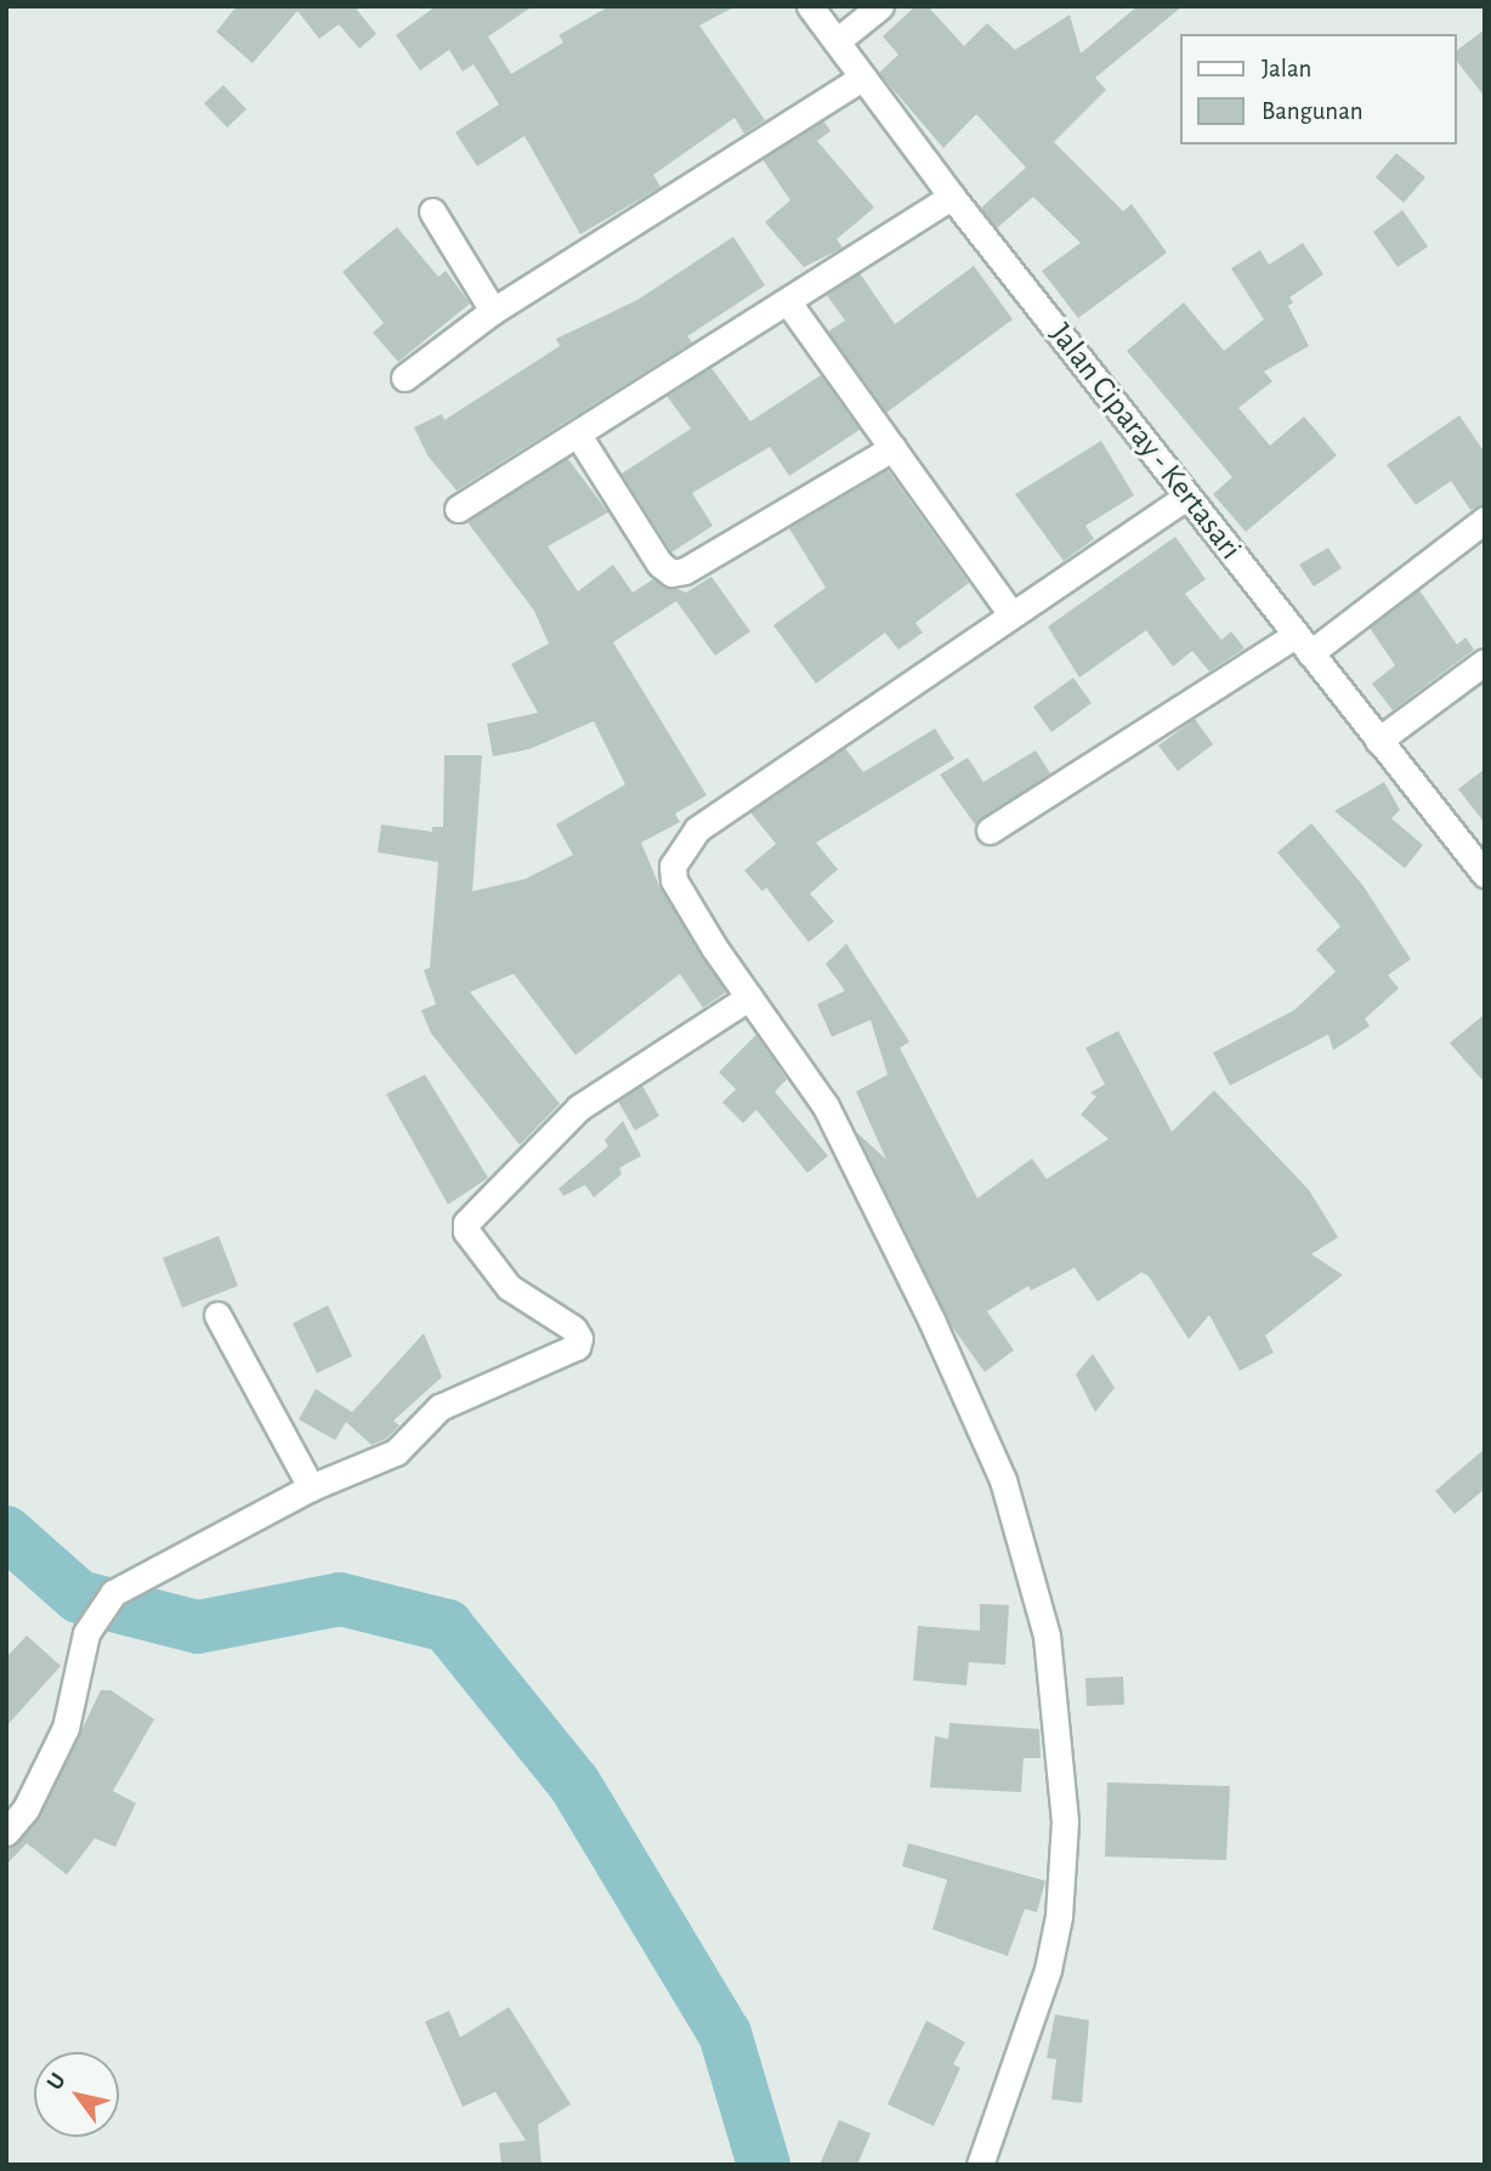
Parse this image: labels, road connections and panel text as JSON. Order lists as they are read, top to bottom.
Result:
{
  "streets": {
    "street": ["Jalan Ciparay - Kertasari"]
  },
  "legend": ["Jalan", "Bangunan"],
  "north": "top left"
}
